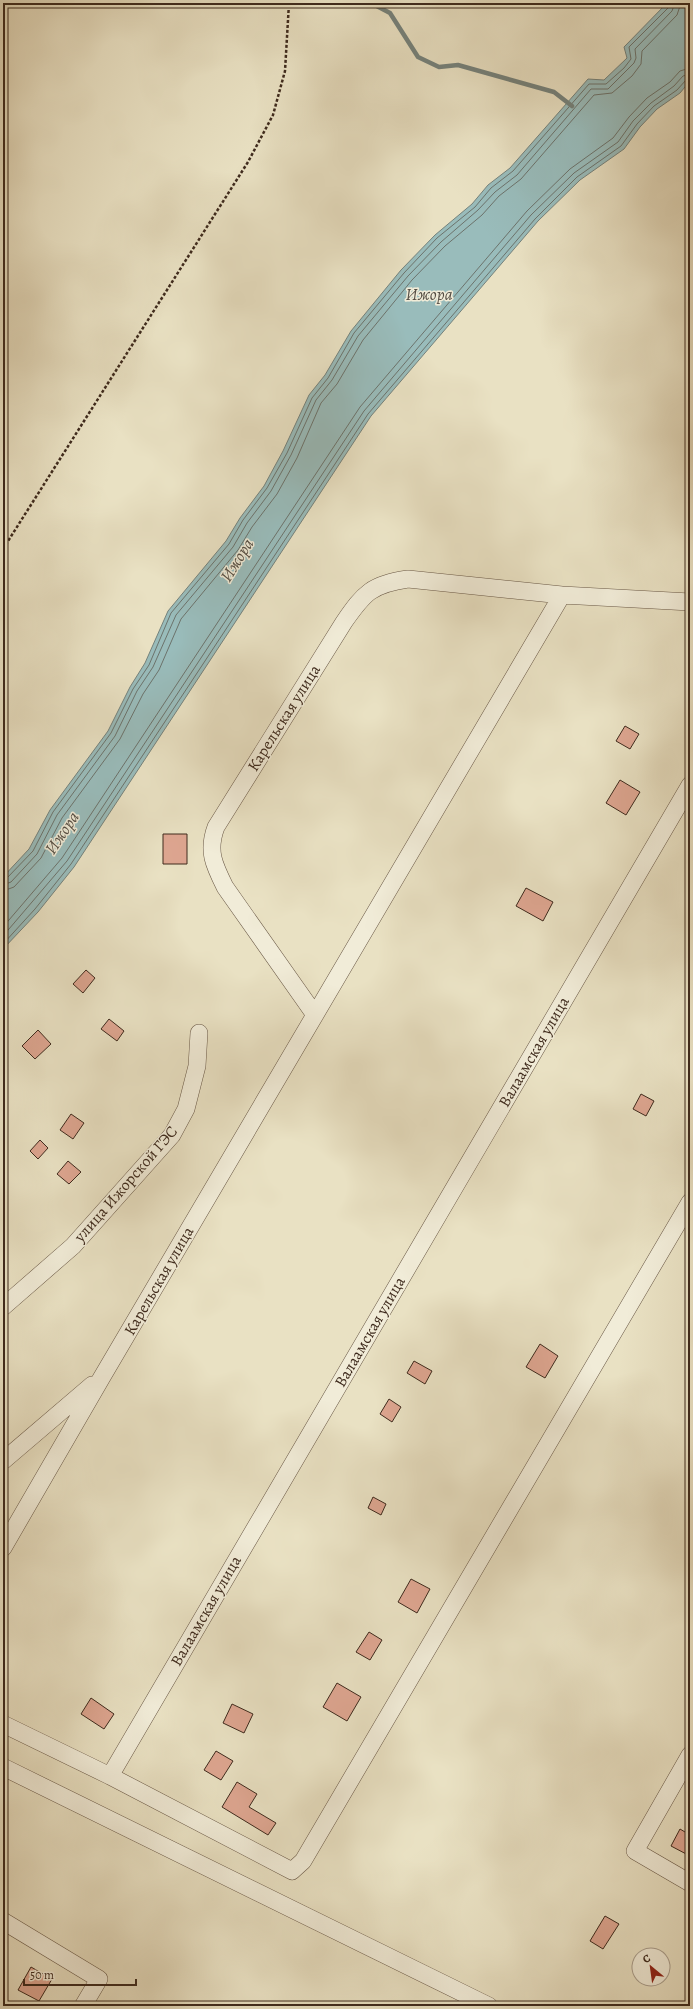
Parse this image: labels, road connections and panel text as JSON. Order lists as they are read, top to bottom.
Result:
{
  "streets": {
    "street": ["Карельская улица", "Валаамская улица", "улица Ижорской ГЭС"]
  },
  "water": ["Ижора"],
  "scale_bar": "50 m",
  "north": "top left"
}
